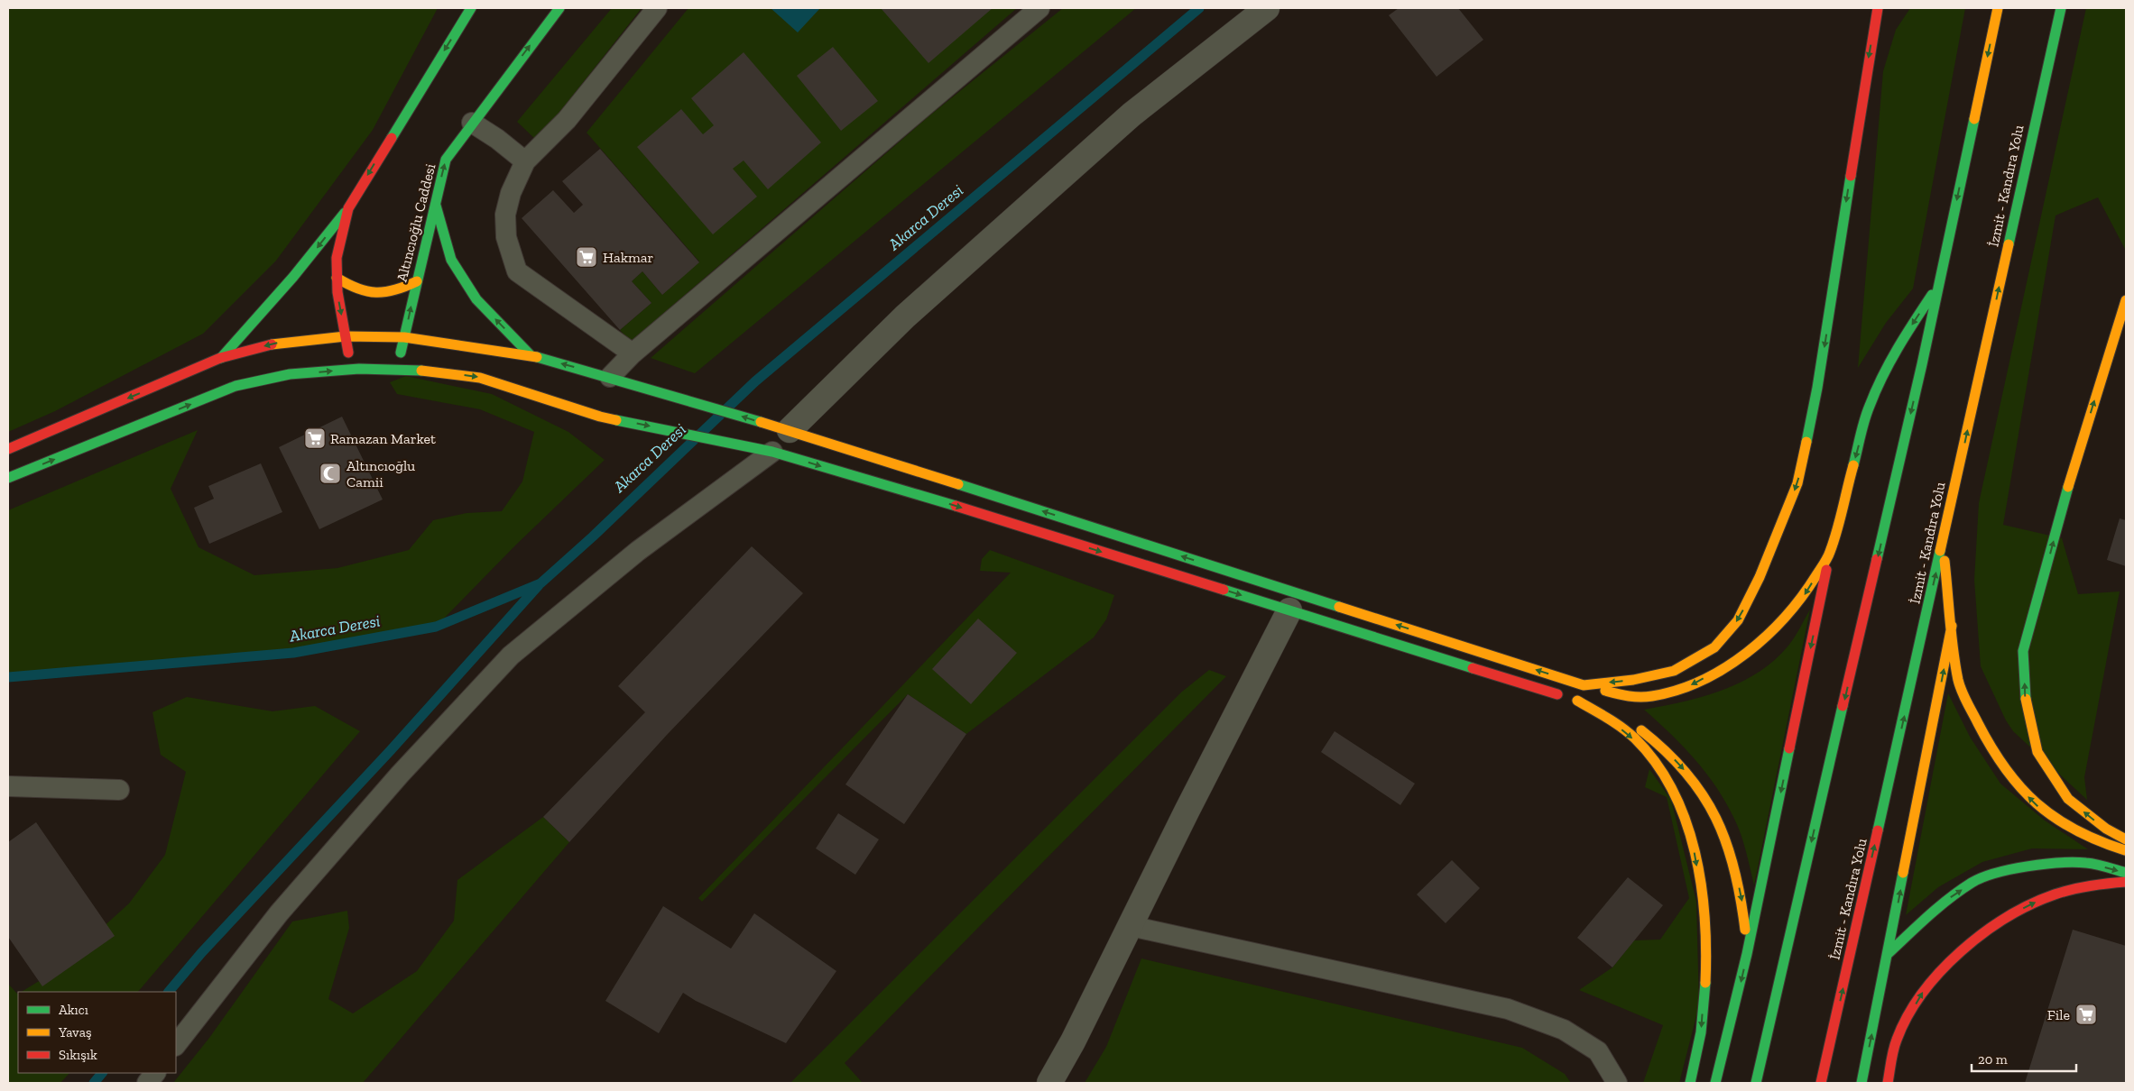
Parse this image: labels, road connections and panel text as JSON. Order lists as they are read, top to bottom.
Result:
{
  "streets": {
    "main road": ["İzmit - Kandıra Yolu", "Altıncıoğlu Caddesi"]
  },
  "water": ["Akarca Deresi"],
  "places": {
    "supermarket": ["Hakmar", "Ramazan Market", "File"],
    "mosque": ["Altıncıoğlu Camii"]
  },
  "legend": ["Akıcı", "Yavaş", "Sıkışık"],
  "scale_bar": "20 m"
}
